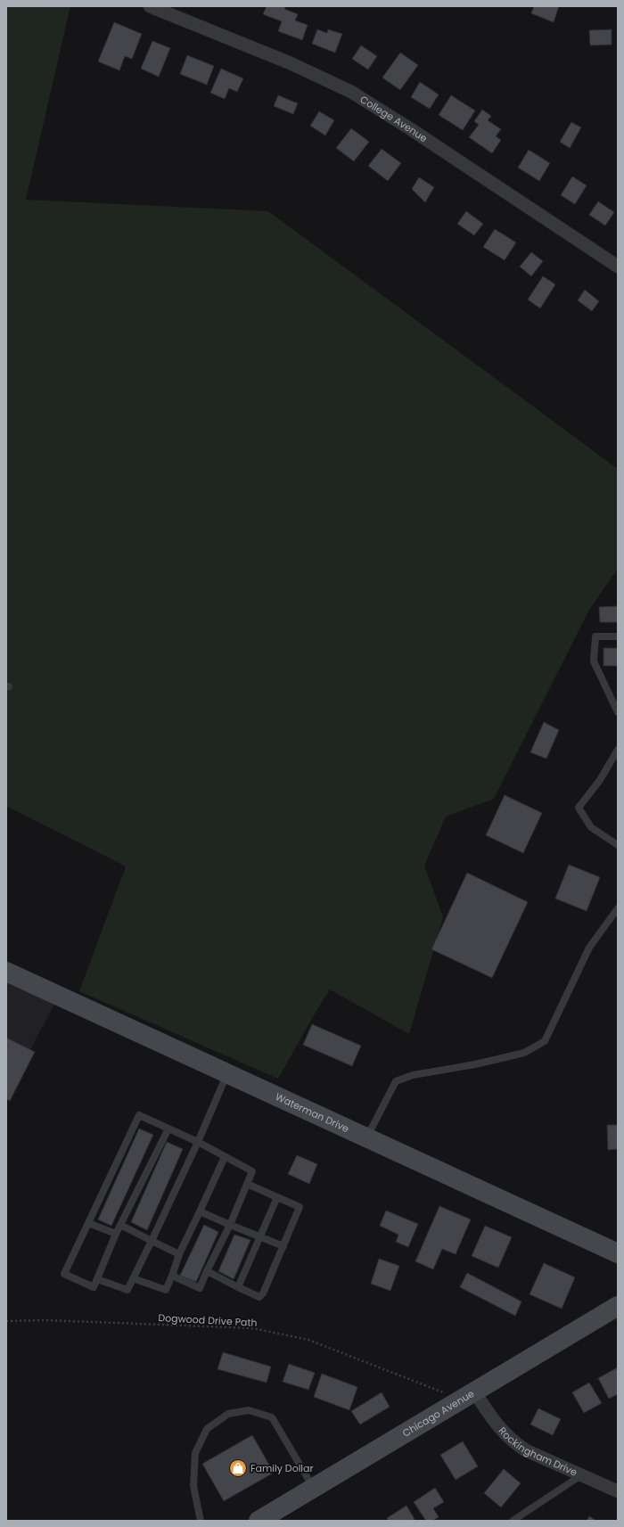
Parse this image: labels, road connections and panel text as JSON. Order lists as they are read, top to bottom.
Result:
{
  "streets": {
    "street": [
      "College Avenue",
      "Waterman Drive",
      "Chicago Avenue",
      "Rockingham Drive"
    ],
    "path": ["Dogwood Drive Path"]
  },
  "crossings": [
    ["Dogwood Drive Path", "Chicago Avenue"],
    ["Dogwood Drive Path", "Rockingham Drive"],
    ["Chicago Avenue", "Rockingham Drive"]
  ],
  "places": {
    "shop": ["Family Dollar"]
  }
}
